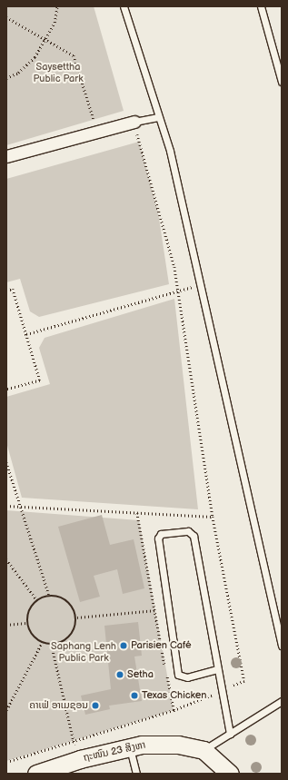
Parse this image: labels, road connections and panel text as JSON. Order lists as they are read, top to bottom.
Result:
{
  "streets": {
    "main road": ["ຖະໜົນ 23 ສິງຫາ"]
  },
  "parks": ["Saysettha Public Park", "Saphang Lenh Public Park"],
  "places": [
    "Parisien Café",
    "Setha",
    "Texas Chicken",
    "ຄາເຟ່ ອາເມຊອນ"
  ]
}
